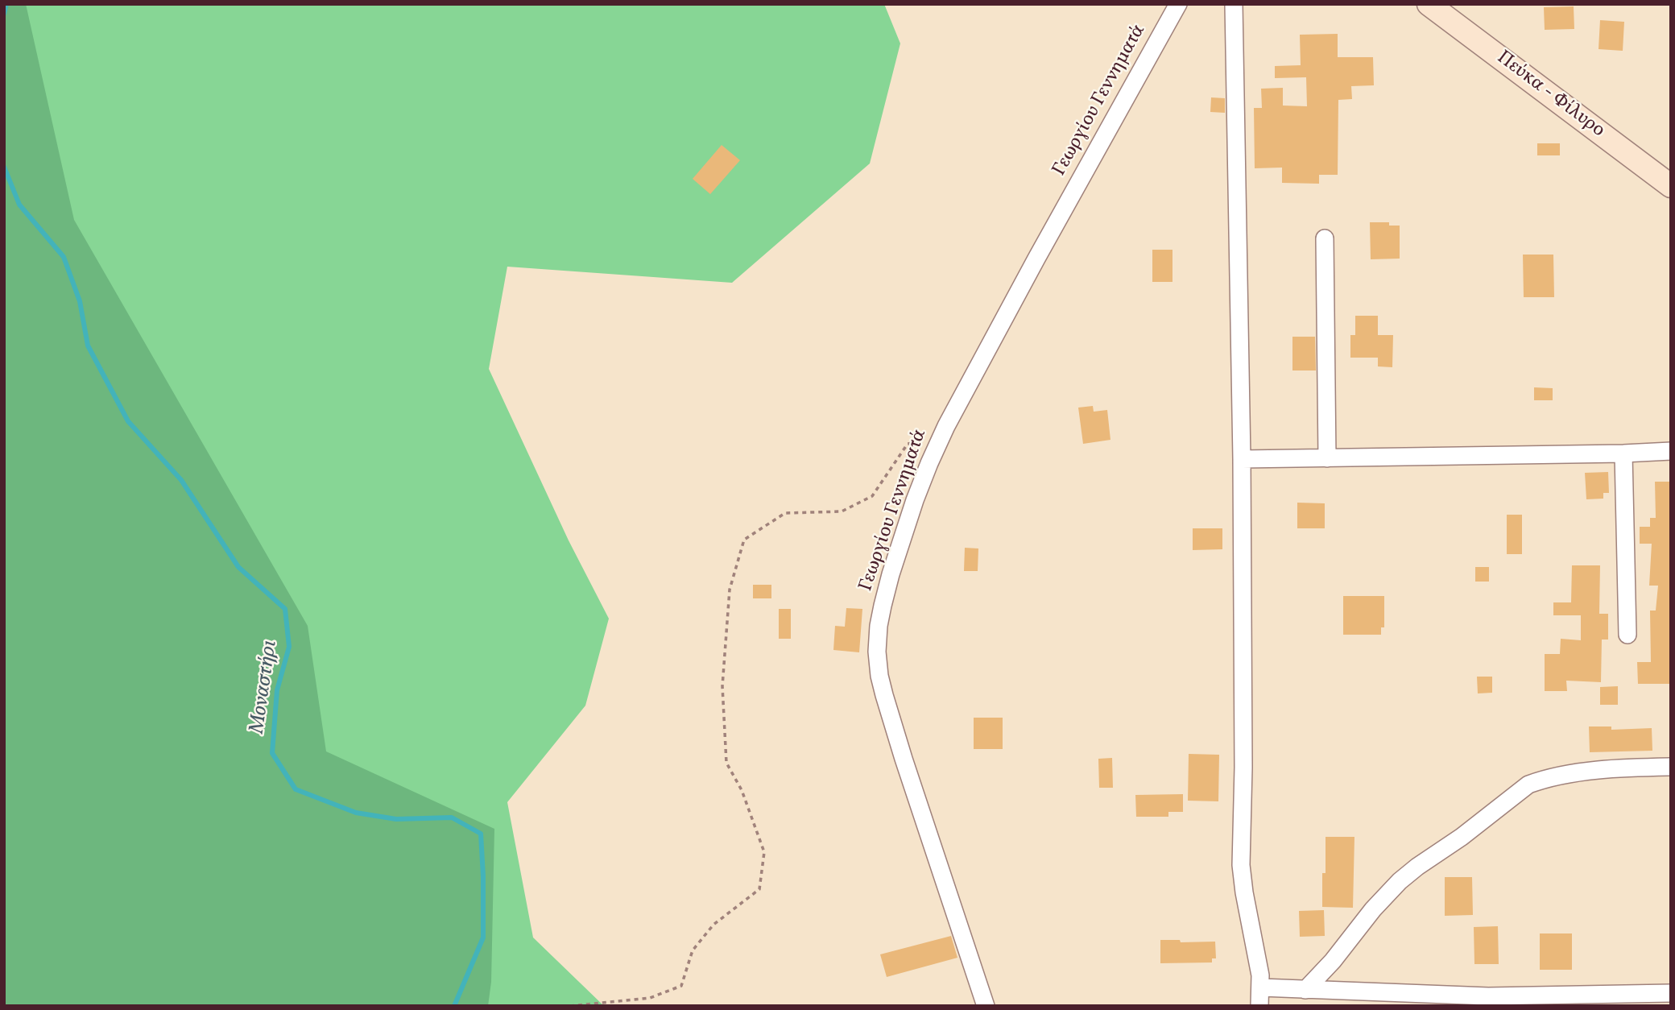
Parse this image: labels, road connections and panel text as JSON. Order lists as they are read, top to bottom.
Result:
{
  "streets": {
    "main road": ["Πεύκα - Φίλυρο"],
    "street": ["Γεωργίου Γεννηματά"]
  },
  "water": ["Μοναστήρι"]
}
